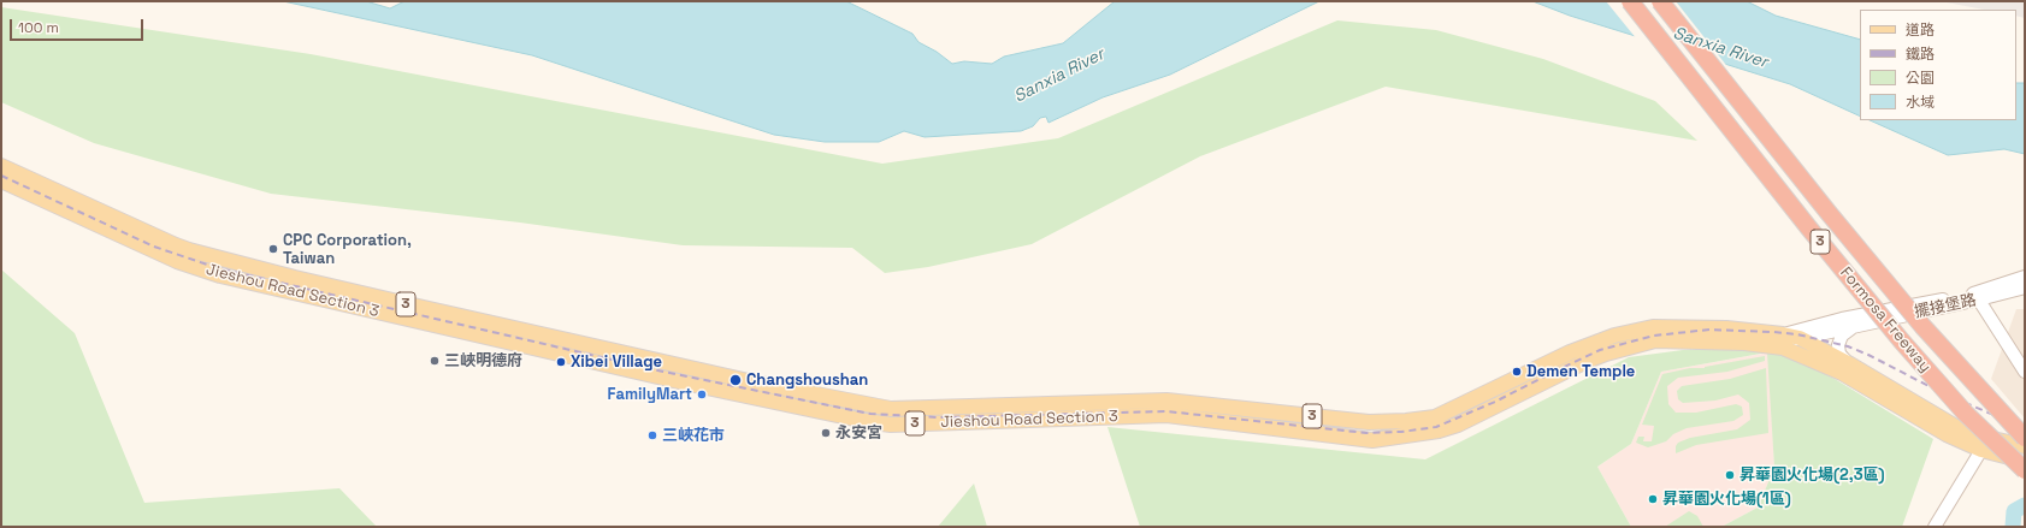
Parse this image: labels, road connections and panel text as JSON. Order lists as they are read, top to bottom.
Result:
{
  "streets": {
    "highway": ["3", "Formosa Freeway"],
    "main road": ["Jieshou Road Section 3"],
    "street": ["擺接堡路"]
  },
  "crossings": [
    ["3", "Jieshou Road Section 3"],
    ["3", "擺接堡路"],
    ["Jieshou Road Section 3", "擺接堡路"]
  ],
  "water": ["Sanxia River"],
  "places": [
    "CPC Corporation, Taiwan",
    "三峽明德府",
    "Xibei Village",
    "Demen Temple",
    "Changshoushan",
    "FamilyMart",
    "永安宮",
    "三峽花市",
    "昇華園火化場(2,3區)",
    "昇華園火化場(1區)"
  ],
  "legend": [
    "道路",
    "鐵路",
    "公園",
    "水域"
  ],
  "scale_bar": "100 m"
}
